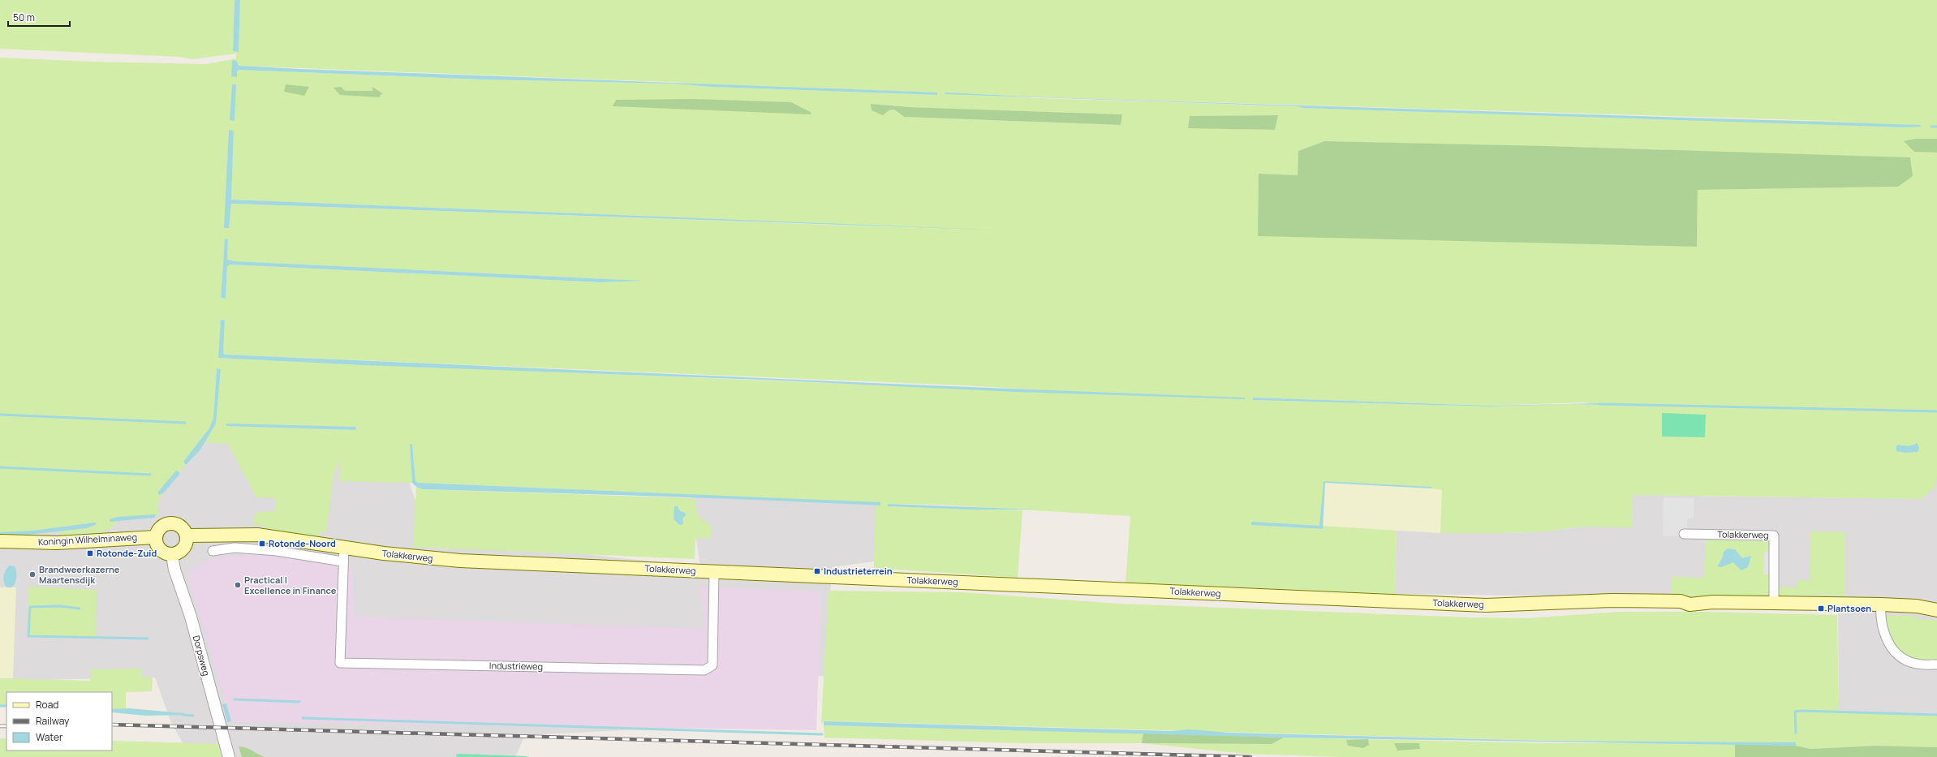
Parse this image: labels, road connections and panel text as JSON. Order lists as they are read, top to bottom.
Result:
{
  "streets": {
    "main road": ["Tolakkerweg", "Koningin Wilhelminaweg"],
    "street": ["Dorpsweg", "Industrieweg"]
  },
  "crossings": [
    ["Tolakkerweg", "Koningin Wilhelminaweg"],
    ["Tolakkerweg", "Dorpsweg"],
    ["Tolakkerweg", "Industrieweg"],
    ["Koningin Wilhelminaweg", "Dorpsweg"]
  ],
  "places": {
    "transit": [
      "Rotonde-Noord",
      "Rotonde-Zuid",
      "Industrieterrein",
      "Plantsoen"
    ],
    "other": ["Brandweerkazerne Maartensdijk", "Practical | Excellence in Finance"]
  },
  "legend": ["Road", "Railway", "Water"],
  "scale_bar": "50 m"
}
